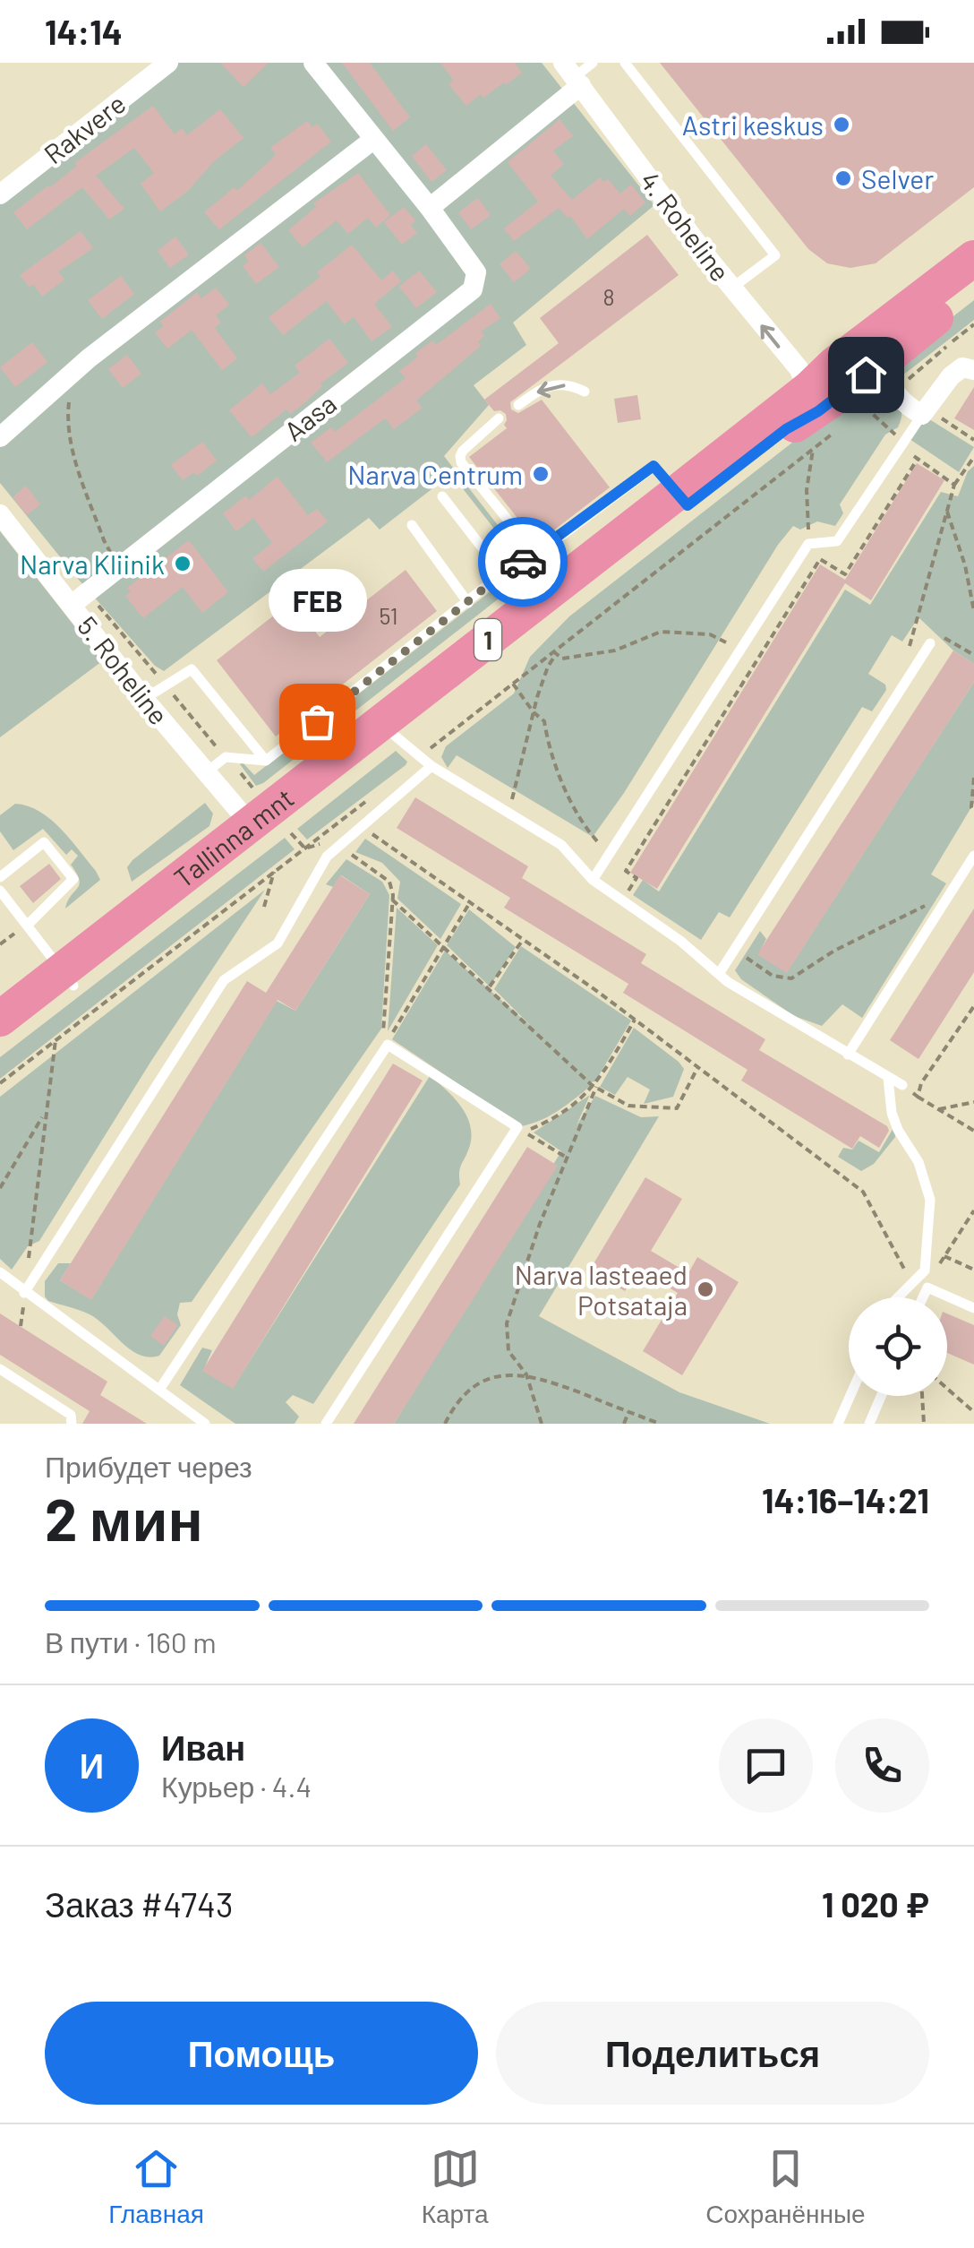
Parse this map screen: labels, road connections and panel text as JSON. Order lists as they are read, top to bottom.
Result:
{
  "streets": {
    "highway": ["1", "Tallinna mnt"],
    "street": [
      "Rakvere",
      "4. Roheline",
      "Aasa",
      "5. Roheline"
    ]
  },
  "crossings": [
    ["4. Roheline", "Tallinna mnt"],
    ["Aasa", "5. Roheline"],
    ["5. Roheline", "Tallinna mnt"]
  ],
  "one_way": ["4. Roheline"],
  "places": [
    "Astri keskus",
    "Selver",
    "Narva Centrum",
    "Narva Kliinik",
    "FEB",
    "Narva lasteaed Potsataja"
  ],
  "house_numbers": ["8", "51"],
  "page": {
    "status": "14:14",
    "bubble": "FEB",
    "heading": ["2 мин", "Прибудет через", "14:16–14:21"],
    "panel": [
      "Иван",
      "Курьер · 4.4",
      "Заказ #4743",
      "1 020 ₽"
    ],
    "bar": "В пути · 160 m",
    "round": "И",
    "buttons": ["Помощь", "Поделиться"],
    "tabs": ["Главная", "Карта", "Сохранённые"]
  }
}
